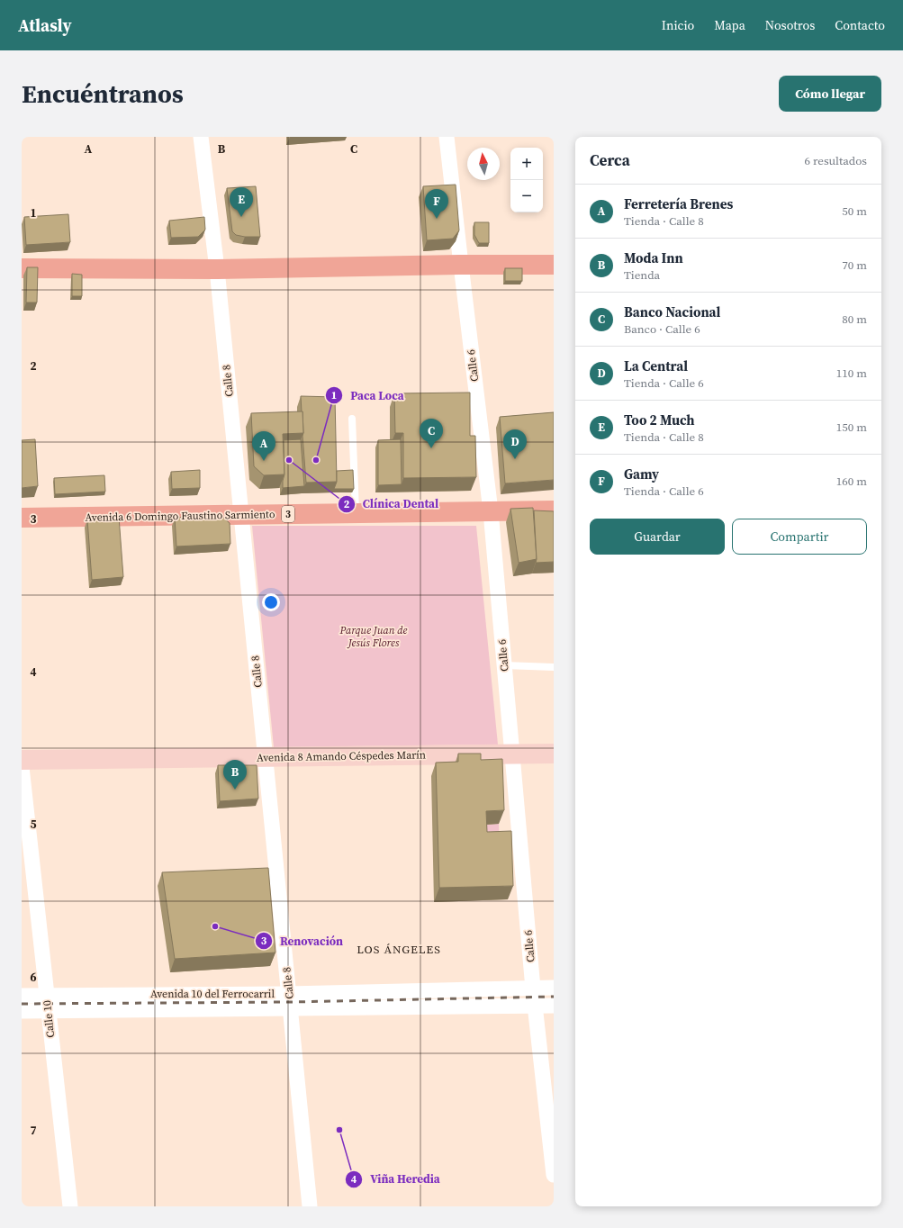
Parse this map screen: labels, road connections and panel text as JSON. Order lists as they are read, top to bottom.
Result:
{
  "streets": {
    "main road": ["3", "Avenida 6 Domingo Faustino Sarmiento"],
    "street": [
      "Calle 6",
      "Calle 8",
      "Avenida 8 Amando Céspedes Marín",
      "Avenida 10 del Ferrocarril",
      "Calle 10"
    ]
  },
  "crossings": [
    ["Calle 6", "Avenida 6 Domingo Faustino Sarmiento"],
    ["Calle 6", "Avenida 8 Amando Céspedes Marín"],
    ["Calle 6", "Avenida 10 del Ferrocarril"],
    ["Calle 8", "Avenida 6 Domingo Faustino Sarmiento"],
    ["Calle 8", "Avenida 8 Amando Céspedes Marín"],
    ["Calle 8", "Avenida 10 del Ferrocarril"],
    ["Avenida 10 del Ferrocarril", "Calle 10"]
  ],
  "districts": ["LOS ÁNGELES"],
  "parks": ["Parque Juan de Jesús Flores"],
  "places": [
    "Clínica Dental",
    "Paca Loca",
    "Renovación",
    "Viña Heredia"
  ],
  "north": "top",
  "page": {
    "header": "Atlasly",
    "nav": [
      "Inicio",
      "Mapa",
      "Nosotros",
      "Contacto"
    ],
    "buttons": [
      "Cómo llegar",
      ["Guardar", "Compartir"]
    ],
    "title": "Encuéntranos",
    "heading": ["Cerca", "6 resultados"],
    "map_buttons": ["+", "−"],
    "list": [
      {
        "mark": "A",
        "name": "Ferretería Brenes",
        "note": "Tienda · Calle 8",
        "value": "50 m"
      },
      {
        "mark": "B",
        "name": "Moda Inn",
        "note": "Tienda",
        "value": "70 m"
      },
      {
        "mark": "C",
        "name": "Banco Nacional",
        "note": "Banco · Calle 6",
        "value": "80 m"
      },
      {
        "mark": "D",
        "name": "La Central",
        "note": "Tienda · Calle 6",
        "value": "110 m"
      },
      {
        "mark": "E",
        "name": "Too 2 Much",
        "note": "Tienda · Calle 8",
        "value": "150 m"
      },
      {
        "mark": "F",
        "name": "Gamy",
        "note": "Tienda · Calle 6",
        "value": "160 m"
      }
    ],
    "pins": [
      "E",
      "F",
      "C",
      "D",
      "A",
      "B"
    ]
  },
  "grid": {
    "columns": ["A", "B", "C"],
    "rows": [
      "1",
      "2",
      "3",
      "4",
      "5",
      "6",
      "7"
    ]
  }
}
